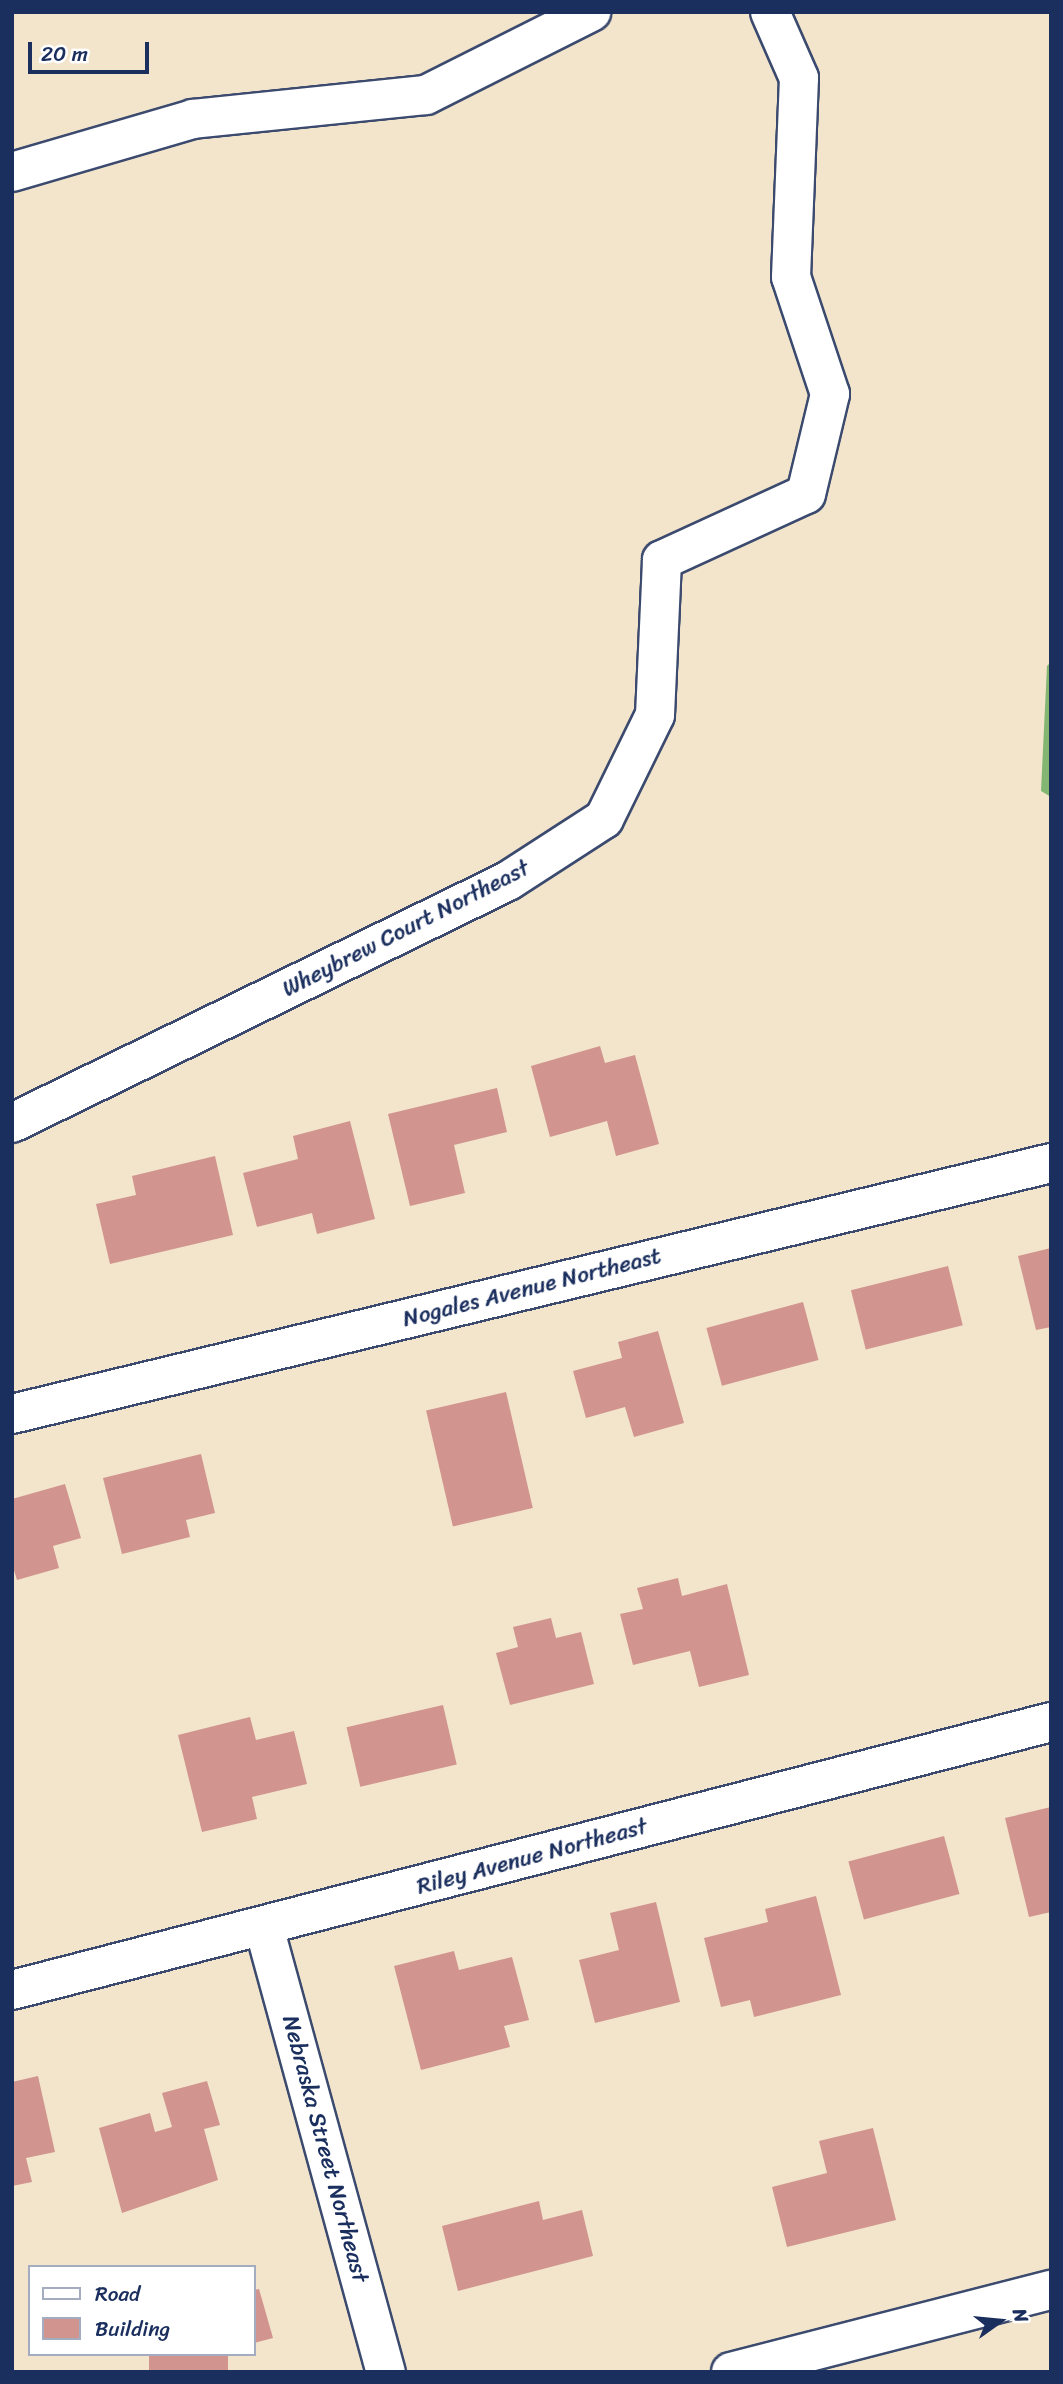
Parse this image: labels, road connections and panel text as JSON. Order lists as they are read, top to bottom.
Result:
{
  "streets": {
    "street": [
      "Wheybrew Court Northeast",
      "Nogales Avenue Northeast",
      "Riley Avenue Northeast",
      "Nebraska Street Northeast"
    ]
  },
  "crossings": [
    ["Riley Avenue Northeast", "Nebraska Street Northeast"]
  ],
  "legend": ["Road", "Building"],
  "scale_bar": "20 m",
  "north": "right"
}
